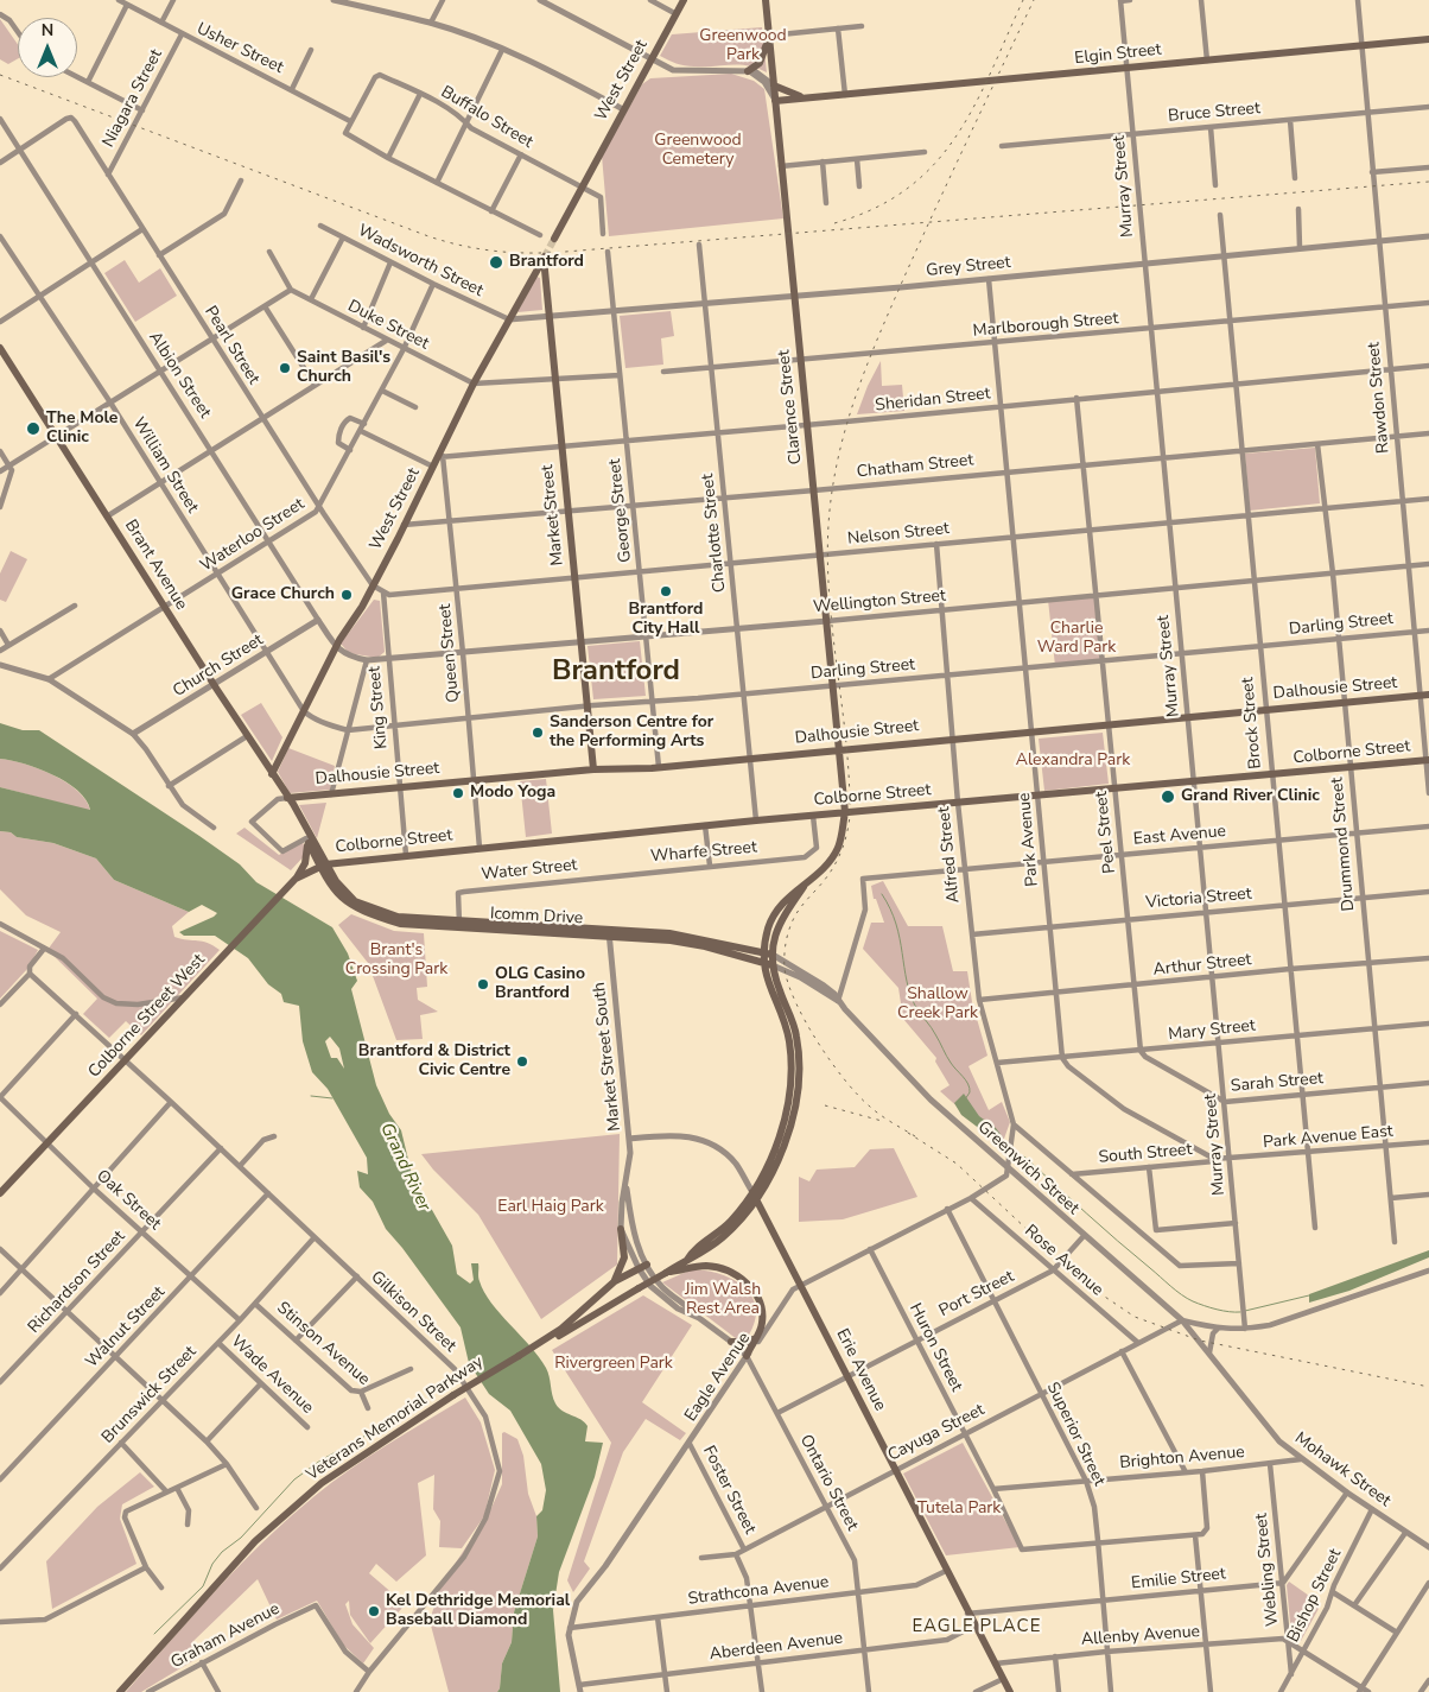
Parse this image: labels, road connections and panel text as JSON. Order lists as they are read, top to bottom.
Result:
{
  "streets": {
    "main road": [
      "Elgin Street",
      "West Street",
      "Clarence Street",
      "Market Street",
      "Brant Avenue",
      "Dalhousie Street",
      "Colborne Street",
      "Icomm Drive",
      "Colborne Street West",
      "Erie Avenue",
      "Veterans Memorial Parkway"
    ],
    "street": [
      "Usher Street",
      "Niagara Street",
      "Bruce Street",
      "Buffalo Street",
      "Murray Street",
      "Wadsworth Street",
      "Grey Street",
      "Duke Street",
      "Marlborough Street",
      "Pearl Street",
      "Albion Street",
      "Rawdon Street",
      "Sheridan Street",
      "William Street",
      "Chatham Street",
      "George Street",
      "Charlotte Street",
      "Nelson Street",
      "Waterloo Street",
      "Wellington Street",
      "Darling Street",
      "Queen Street",
      "Church Street",
      "King Street",
      "Brock Street",
      "Peel Street",
      "East Avenue",
      "Park Avenue",
      "Drummond Street",
      "Wharfe Street",
      "Alfred Street",
      "Water Street",
      "Victoria Street",
      "Arthur Street",
      "Mary Street",
      "Market Street South",
      "Sarah Street",
      "Park Avenue East",
      "South Street",
      "Greenwich Street",
      "Oak Street",
      "Rose Avenue",
      "Richardson Street",
      "Port Street",
      "Gilkison Street",
      "Walnut Street",
      "Stinson Avenue",
      "Huron Street",
      "Wade Avenue",
      "Eagle Avenue",
      "Brunswick Street",
      "Cayuga Street",
      "Superior Street",
      "Brighton Avenue",
      "Mohawk Street",
      "Ontario Street",
      "Foster Street",
      "Webling Street",
      "Emilie Street",
      "Strathcona Avenue",
      "Bishop Street",
      "Graham Avenue",
      "Allenby Avenue",
      "Aberdeen Avenue"
    ]
  },
  "crossings": [
    ["Usher Street", "Niagara Street"],
    ["Usher Street", "Buffalo Street"],
    ["Elgin Street", "Murray Street"],
    ["Elgin Street", "Rawdon Street"],
    ["Elgin Street", "Clarence Street"],
    ["West Street", "Buffalo Street"],
    ["West Street", "Wadsworth Street"],
    ["West Street", "Grey Street"],
    ["West Street", "Duke Street"],
    ["West Street", "Pearl Street"],
    ["West Street", "Albion Street"],
    ["West Street", "Sheridan Street"],
    ["West Street", "William Street"],
    ["West Street", "Chatham Street"],
    ["West Street", "Market Street"],
    ["West Street", "Brant Avenue"],
    ["West Street", "Wellington Street"],
    ["West Street", "Darling Street"],
    ["West Street", "Queen Street"],
    ["Niagara Street", "Pearl Street"],
    ["Bruce Street", "Murray Street"],
    ["Bruce Street", "Rawdon Street"],
    ["Murray Street", "Grey Street"],
    ["Murray Street", "Marlborough Street"],
    ["Murray Street", "Sheridan Street"],
    ["Murray Street", "Chatham Street"],
    ["Murray Street", "Nelson Street"],
    ["Murray Street", "Wellington Street"],
    ["Murray Street", "Darling Street"],
    ["Murray Street", "Dalhousie Street"],
    ["Murray Street", "Colborne Street"],
    ["Murray Street", "East Avenue"],
    ["Murray Street", "Victoria Street"],
    ["Murray Street", "Arthur Street"],
    ["Murray Street", "Mary Street"],
    ["Murray Street", "Sarah Street"],
    ["Murray Street", "Park Avenue East"],
    ["Murray Street", "Greenwich Street"],
    ["Wadsworth Street", "Grey Street"],
    ["Wadsworth Street", "Waterloo Street"],
    ["Grey Street", "Rawdon Street"],
    ["Grey Street", "Clarence Street"],
    ["Grey Street", "George Street"],
    ["Grey Street", "Market Street"],
    ["Grey Street", "Charlotte Street"],
    ["Grey Street", "Brock Street"],
    ["Grey Street", "Park Avenue"],
    ["Duke Street", "Waterloo Street"],
    ["Marlborough Street", "Rawdon Street"],
    ["Marlborough Street", "Clarence Street"],
    ["Marlborough Street", "Charlotte Street"],
    ["Marlborough Street", "Brock Street"],
    ["Marlborough Street", "Park Avenue"],
    ["Pearl Street", "Albion Street"],
    ["Pearl Street", "Waterloo Street"],
    ["Albion Street", "Waterloo Street"],
    ["Albion Street", "Wellington Street"],
    ["Albion Street", "Church Street"],
    ["Rawdon Street", "Sheridan Street"],
    ["Rawdon Street", "Chatham Street"],
    ["Rawdon Street", "Nelson Street"],
    ["Rawdon Street", "Wellington Street"],
    ["Rawdon Street", "Darling Street"],
    ["Rawdon Street", "Dalhousie Street"],
    ["Rawdon Street", "Colborne Street"],
    ["Sheridan Street", "Clarence Street"],
    ["Sheridan Street", "George Street"],
    ["Sheridan Street", "Market Street"],
    ["Sheridan Street", "Charlotte Street"],
    ["Sheridan Street", "Queen Street"],
    ["Sheridan Street", "Brock Street"],
    ["Sheridan Street", "Peel Street"],
    ["Sheridan Street", "Park Avenue"],
    ["Clarence Street", "Chatham Street"],
    ["Clarence Street", "Nelson Street"],
    ["Clarence Street", "Wellington Street"],
    ["Clarence Street", "Darling Street"],
    ["Clarence Street", "Dalhousie Street"],
    ["Clarence Street", "Colborne Street"],
    ["Clarence Street", "Icomm Drive"],
    ["Clarence Street", "Greenwich Street"],
    ["Clarence Street", "Veterans Memorial Parkway"],
    ["William Street", "Waterloo Street"],
    ["William Street", "Darling Street"],
    ["William Street", "Church Street"],
    ["Chatham Street", "George Street"],
    ["Chatham Street", "Market Street"],
    ["Chatham Street", "Charlotte Street"],
    ["Chatham Street", "Queen Street"],
    ["Chatham Street", "Brock Street"],
    ["Chatham Street", "Peel Street"],
    ["Chatham Street", "Park Avenue"],
    ["Chatham Street", "Drummond Street"],
    ["George Street", "Nelson Street"],
    ["George Street", "Wellington Street"],
    ["George Street", "Darling Street"],
    ["George Street", "Dalhousie Street"],
    ["Market Street", "Nelson Street"],
    ["Market Street", "Wellington Street"],
    ["Market Street", "Darling Street"],
    ["Market Street", "Dalhousie Street"],
    ["Charlotte Street", "Nelson Street"],
    ["Charlotte Street", "Wellington Street"],
    ["Charlotte Street", "Darling Street"],
    ["Charlotte Street", "Dalhousie Street"],
    ["Charlotte Street", "Colborne Street"],
    ["Nelson Street", "Queen Street"],
    ["Nelson Street", "King Street"],
    ["Nelson Street", "Brock Street"],
    ["Nelson Street", "Peel Street"],
    ["Nelson Street", "Park Avenue"],
    ["Nelson Street", "Drummond Street"],
    ["Nelson Street", "Alfred Street"],
    ["Waterloo Street", "Brant Avenue"],
    ["Brant Avenue", "Church Street"],
    ["Brant Avenue", "Dalhousie Street"],
    ["Brant Avenue", "Colborne Street"],
    ["Brant Avenue", "Icomm Drive"],
    ["Brant Avenue", "Colborne Street West"],
    ["Wellington Street", "Queen Street"],
    ["Wellington Street", "King Street"],
    ["Wellington Street", "Brock Street"],
    ["Wellington Street", "Peel Street"],
    ["Wellington Street", "Park Avenue"],
    ["Wellington Street", "Drummond Street"],
    ["Wellington Street", "Alfred Street"],
    ["Darling Street", "Queen Street"],
    ["Darling Street", "King Street"],
    ["Darling Street", "Brock Street"],
    ["Darling Street", "Peel Street"],
    ["Darling Street", "Park Avenue"],
    ["Darling Street", "Drummond Street"],
    ["Darling Street", "Alfred Street"],
    ["Queen Street", "Dalhousie Street"],
    ["Queen Street", "Colborne Street"],
    ["Dalhousie Street", "King Street"],
    ["Dalhousie Street", "Brock Street"],
    ["Dalhousie Street", "Peel Street"],
    ["Dalhousie Street", "Park Avenue"],
    ["Dalhousie Street", "Drummond Street"],
    ["Dalhousie Street", "Alfred Street"],
    ["King Street", "Colborne Street"],
    ["Brock Street", "Colborne Street"],
    ["Brock Street", "East Avenue"],
    ["Brock Street", "Victoria Street"],
    ["Brock Street", "Arthur Street"],
    ["Brock Street", "Mary Street"],
    ["Brock Street", "Sarah Street"],
    ["Brock Street", "Park Avenue East"],
    ["Colborne Street", "Peel Street"],
    ["Colborne Street", "Park Avenue"],
    ["Colborne Street", "Drummond Street"],
    ["Colborne Street", "Wharfe Street"],
    ["Colborne Street", "Alfred Street"],
    ["Colborne Street", "Icomm Drive"],
    ["Colborne Street", "Colborne Street West"],
    ["Peel Street", "East Avenue"],
    ["Peel Street", "Victoria Street"],
    ["Peel Street", "Arthur Street"],
    ["Peel Street", "Mary Street"],
    ["Peel Street", "Sarah Street"],
    ["East Avenue", "Park Avenue"],
    ["East Avenue", "Drummond Street"],
    ["East Avenue", "Alfred Street"],
    ["East Avenue", "Greenwich Street"],
    ["Park Avenue", "Victoria Street"],
    ["Park Avenue", "Arthur Street"],
    ["Park Avenue", "Mary Street"],
    ["Drummond Street", "Victoria Street"],
    ["Drummond Street", "Arthur Street"],
    ["Drummond Street", "Mary Street"],
    ["Drummond Street", "Sarah Street"],
    ["Drummond Street", "Park Avenue East"],
    ["Wharfe Street", "Water Street"],
    ["Alfred Street", "Victoria Street"],
    ["Alfred Street", "Arthur Street"],
    ["Alfred Street", "Mary Street"],
    ["Alfred Street", "Greenwich Street"],
    ["Alfred Street", "Eagle Avenue"],
    ["Water Street", "Icomm Drive"],
    ["Icomm Drive", "Colborne Street West"],
    ["Icomm Drive", "Market Street South"],
    ["Icomm Drive", "Greenwich Street"],
    ["Icomm Drive", "Veterans Memorial Parkway"],
    ["Colborne Street West", "Oak Street"],
    ["Colborne Street West", "Gilkison Street"],
    ["Mary Street", "Sarah Street"],
    ["Market Street South", "Erie Avenue"],
    ["Market Street South", "Ontario Street"],
    ["Greenwich Street", "Port Street"],
    ["Greenwich Street", "Eagle Avenue"],
    ["Greenwich Street", "Veterans Memorial Parkway"],
    ["Greenwich Street", "Cayuga Street"],
    ["Greenwich Street", "Mohawk Street"],
    ["Oak Street", "Richardson Street"],
    ["Oak Street", "Walnut Street"],
    ["Oak Street", "Brunswick Street"],
    ["Rose Avenue", "Port Street"],
    ["Rose Avenue", "Eagle Avenue"],
    ["Rose Avenue", "Cayuga Street"],
    ["Richardson Street", "Gilkison Street"],
    ["Port Street", "Huron Street"],
    ["Port Street", "Erie Avenue"],
    ["Port Street", "Superior Street"],
    ["Port Street", "Ontario Street"],
    ["Gilkison Street", "Walnut Street"],
    ["Gilkison Street", "Brunswick Street"],
    ["Gilkison Street", "Graham Avenue"],
    ["Stinson Avenue", "Brunswick Street"],
    ["Huron Street", "Eagle Avenue"],
    ["Huron Street", "Cayuga Street"],
    ["Huron Street", "Superior Street"],
    ["Huron Street", "Brighton Avenue"],
    ["Erie Avenue", "Eagle Avenue"],
    ["Erie Avenue", "Veterans Memorial Parkway"],
    ["Erie Avenue", "Cayuga Street"],
    ["Erie Avenue", "Emilie Street"],
    ["Erie Avenue", "Strathcona Avenue"],
    ["Erie Avenue", "Allenby Avenue"],
    ["Erie Avenue", "Aberdeen Avenue"],
    ["Wade Avenue", "Brunswick Street"],
    ["Eagle Avenue", "Superior Street"],
    ["Eagle Avenue", "Ontario Street"],
    ["Eagle Avenue", "Foster Street"],
    ["Eagle Avenue", "Strathcona Avenue"],
    ["Cayuga Street", "Superior Street"],
    ["Cayuga Street", "Mohawk Street"],
    ["Cayuga Street", "Ontario Street"],
    ["Cayuga Street", "Foster Street"],
    ["Superior Street", "Brighton Avenue"],
    ["Superior Street", "Emilie Street"],
    ["Superior Street", "Allenby Avenue"],
    ["Brighton Avenue", "Mohawk Street"],
    ["Brighton Avenue", "Webling Street"],
    ["Mohawk Street", "Bishop Street"],
    ["Ontario Street", "Strathcona Avenue"],
    ["Ontario Street", "Aberdeen Avenue"],
    ["Webling Street", "Emilie Street"],
    ["Webling Street", "Bishop Street"],
    ["Webling Street", "Allenby Avenue"]
  ],
  "districts": ["Brantford", "EAGLE PLACE"],
  "water": ["Grand River"],
  "parks": [
    "Greenwood Park",
    "Greenwood Cemetery",
    "Charlie Ward Park",
    "Alexandra Park",
    "Brant's Crossing Park",
    "Shallow Creek Park",
    "Earl Haig Park",
    "Jim Walsh Rest Area",
    "Rivergreen Park",
    "Tutela Park"
  ],
  "places": [
    "Brantford",
    "Saint Basil's Church",
    "The Mole Clinic",
    "Brantford City Hall",
    "Grace Church",
    "Sanderson Centre for the Performing Arts",
    "Modo Yoga",
    "Grand River Clinic",
    "OLG Casino Brantford",
    "Brantford & District Civic Centre",
    "Kel Dethridge Memorial Baseball Diamond"
  ],
  "north": "top"
}
